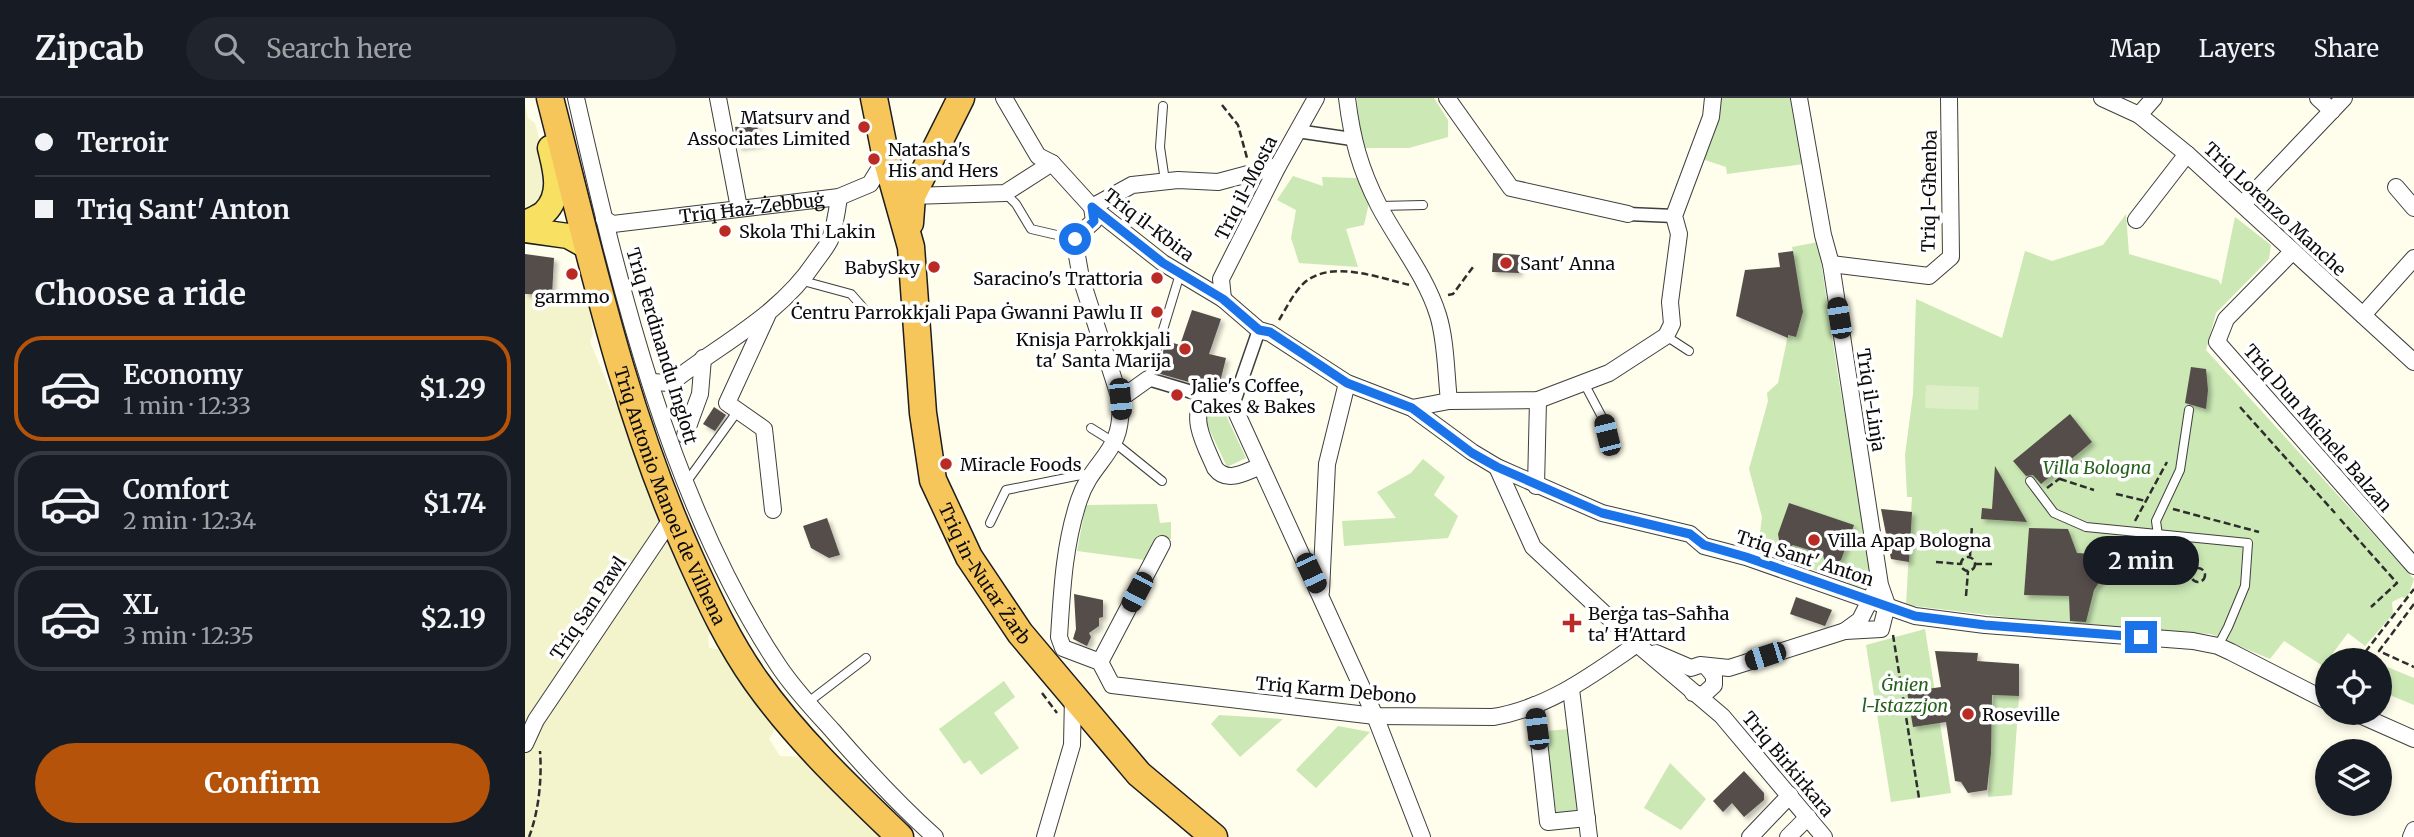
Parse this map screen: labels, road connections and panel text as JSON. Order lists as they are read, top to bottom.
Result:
{
  "streets": {
    "highway": ["Triq Antonio Manoel de Vilhena", "Triq in-Nutar Żarb"],
    "street": [
      "Triq il-Mosta",
      "Triq l-Għenba",
      "Triq Ħaż-Żebbuġ",
      "Triq Lorenzo Manche",
      "Triq il-Kbira",
      "Triq Ferdinandu Inglott",
      "Triq il-Linja",
      "Triq Dun Michele Balzan",
      "Triq Sant' Anton",
      "Triq San Pawl",
      "Triq Karm Debono",
      "Triq Birkirkara"
    ]
  },
  "crossings": [
    ["Triq il-Mosta", "Triq il-Kbira"],
    ["Triq l-Għenba", "Triq il-Linja"],
    ["Triq Ħaż-Żebbuġ", "Triq Ferdinandu Inglott"],
    ["Triq Lorenzo Manche", "Triq Dun Michele Balzan"],
    ["Triq il-Kbira", "Triq Sant' Anton"],
    ["Triq il-Linja", "Triq Sant' Anton"],
    ["Triq Antonio Manoel de Vilhena", "Triq San Pawl"],
    ["Triq Sant' Anton", "Triq Birkirkara"],
    ["Triq Karm Debono", "Triq Birkirkara"]
  ],
  "parks": ["Villa Bologna", "Ġnien l-Istazzjon"],
  "places": {
    "other": [
      "Matsurv and Associates Limited",
      "Natasha's His and Hers",
      "Skola Thi Lakin",
      "Sant' Anna",
      "BabySky",
      "garmmo",
      "Saracino's Trattoria",
      "Ċentru Parrokkjali Papa Ġwanni Pawlu II",
      "Knisja Parrokkjali ta' Santa Marija",
      "Jalie's Coffee, Cakes & Bakes",
      "Miracle Foods",
      "Villa Apap Bologna",
      "Roseville"
    ],
    "health": ["Berġa tas-Saħħa ta' Ħ'Attard"]
  },
  "page": {
    "header": "Zipcab",
    "search": "Search here",
    "nav": ["Map", "Layers", "Share"],
    "banner": ["Terroir", "Triq Sant' Anton"],
    "heading": "Choose a ride",
    "list": [
      {
        "name": "Economy",
        "note": "1 min · 12:33",
        "value": "$1.29"
      },
      {
        "name": "Comfort",
        "note": "2 min · 12:34",
        "value": "$1.74"
      },
      {
        "name": "XL",
        "note": "3 min · 12:35",
        "value": "$2.19"
      }
    ],
    "bubble": "2 min",
    "buttons": "Confirm"
  }
}
